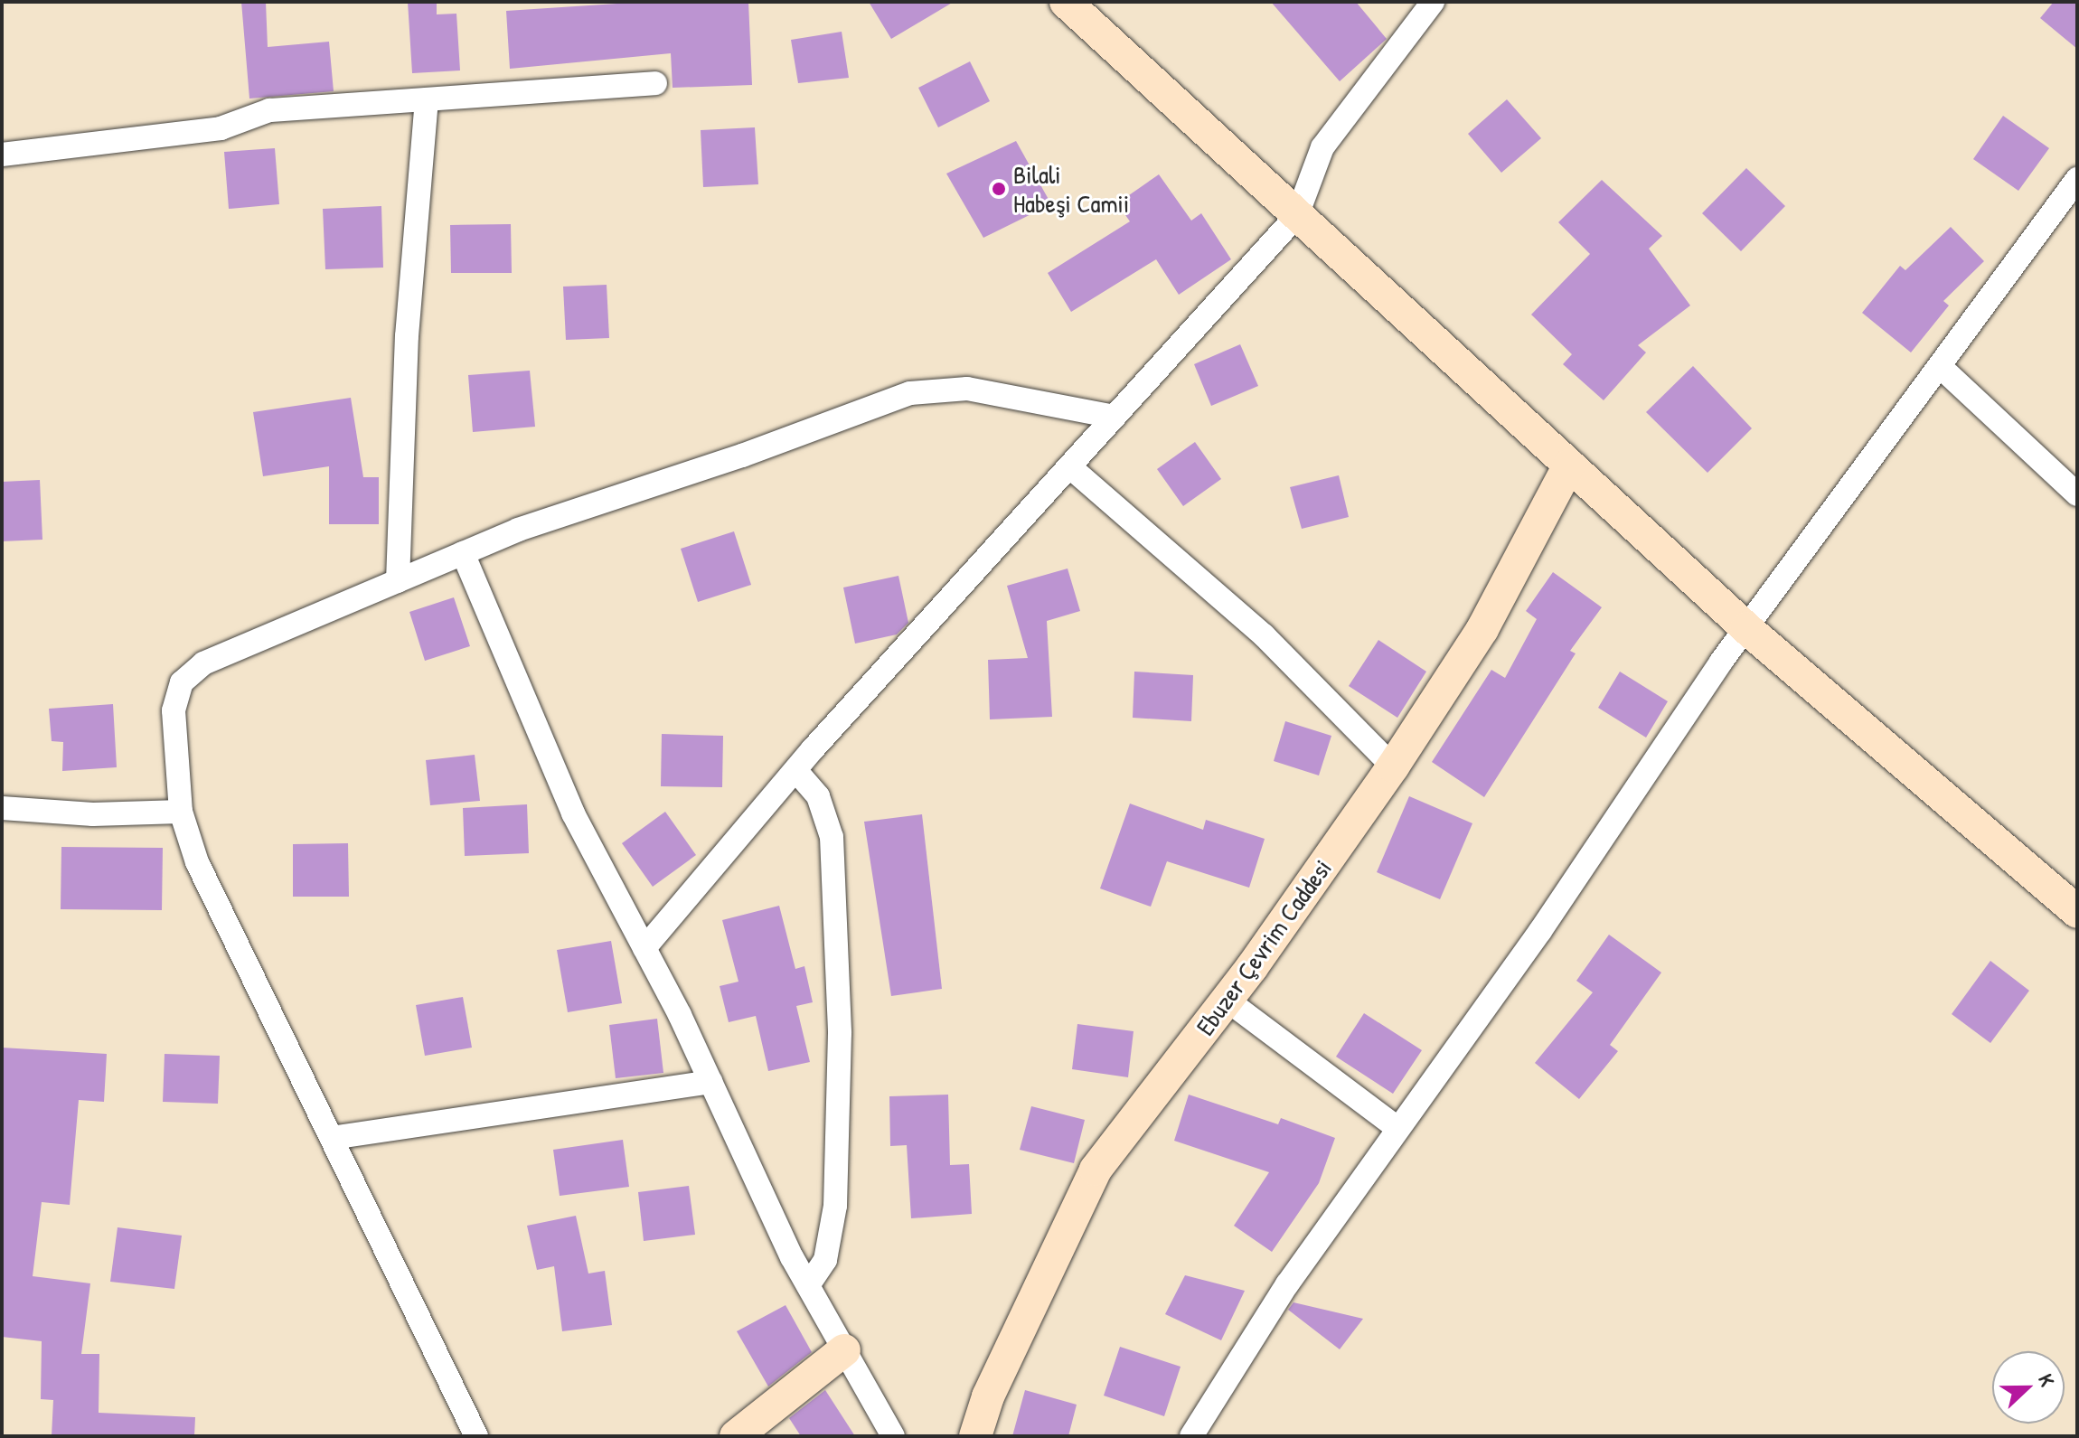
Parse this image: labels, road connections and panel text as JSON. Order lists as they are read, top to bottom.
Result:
{
  "streets": {
    "street": ["Ebuzer Çevrim Caddesi"]
  },
  "places": ["Bilali Habeşi Camii"],
  "north": "right"
}
